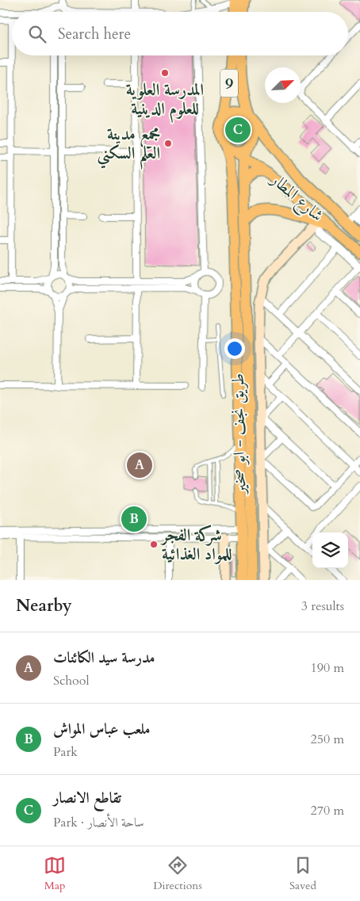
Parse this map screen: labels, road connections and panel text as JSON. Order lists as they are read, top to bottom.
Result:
{
  "streets": {
    "main road": ["9", "شارع المطار", "طريق نجف - ابو صخير"]
  },
  "crossings": [
    ["9", "شارع المطار"],
    ["9", "طريق نجف - ابو صخير"],
    ["شارع المطار", "طريق نجف - ابو صخير"]
  ],
  "places": ["المدرسة العلوية للعلوم الدينية", "مجمع مدينة العلم السكني", "شركة الفجر للمواد الغذائية"],
  "north": "top right",
  "page": {
    "search": "Search here",
    "pins": ["C", "A", "B"],
    "heading": ["Nearby", "3 results"],
    "list": [
      {
        "mark": "A",
        "name": "مدرسة سيد الكائنات",
        "note": "School",
        "value": "190 m"
      },
      {
        "mark": "B",
        "name": "ملعب عباس المواش",
        "note": "Park",
        "value": "250 m"
      },
      {
        "mark": "C",
        "name": "تقاطع الانصار",
        "note": "Park · ساحة الأنصار",
        "value": "270 m"
      }
    ],
    "nav": ["Map", "Directions", "Saved"]
  }
}
